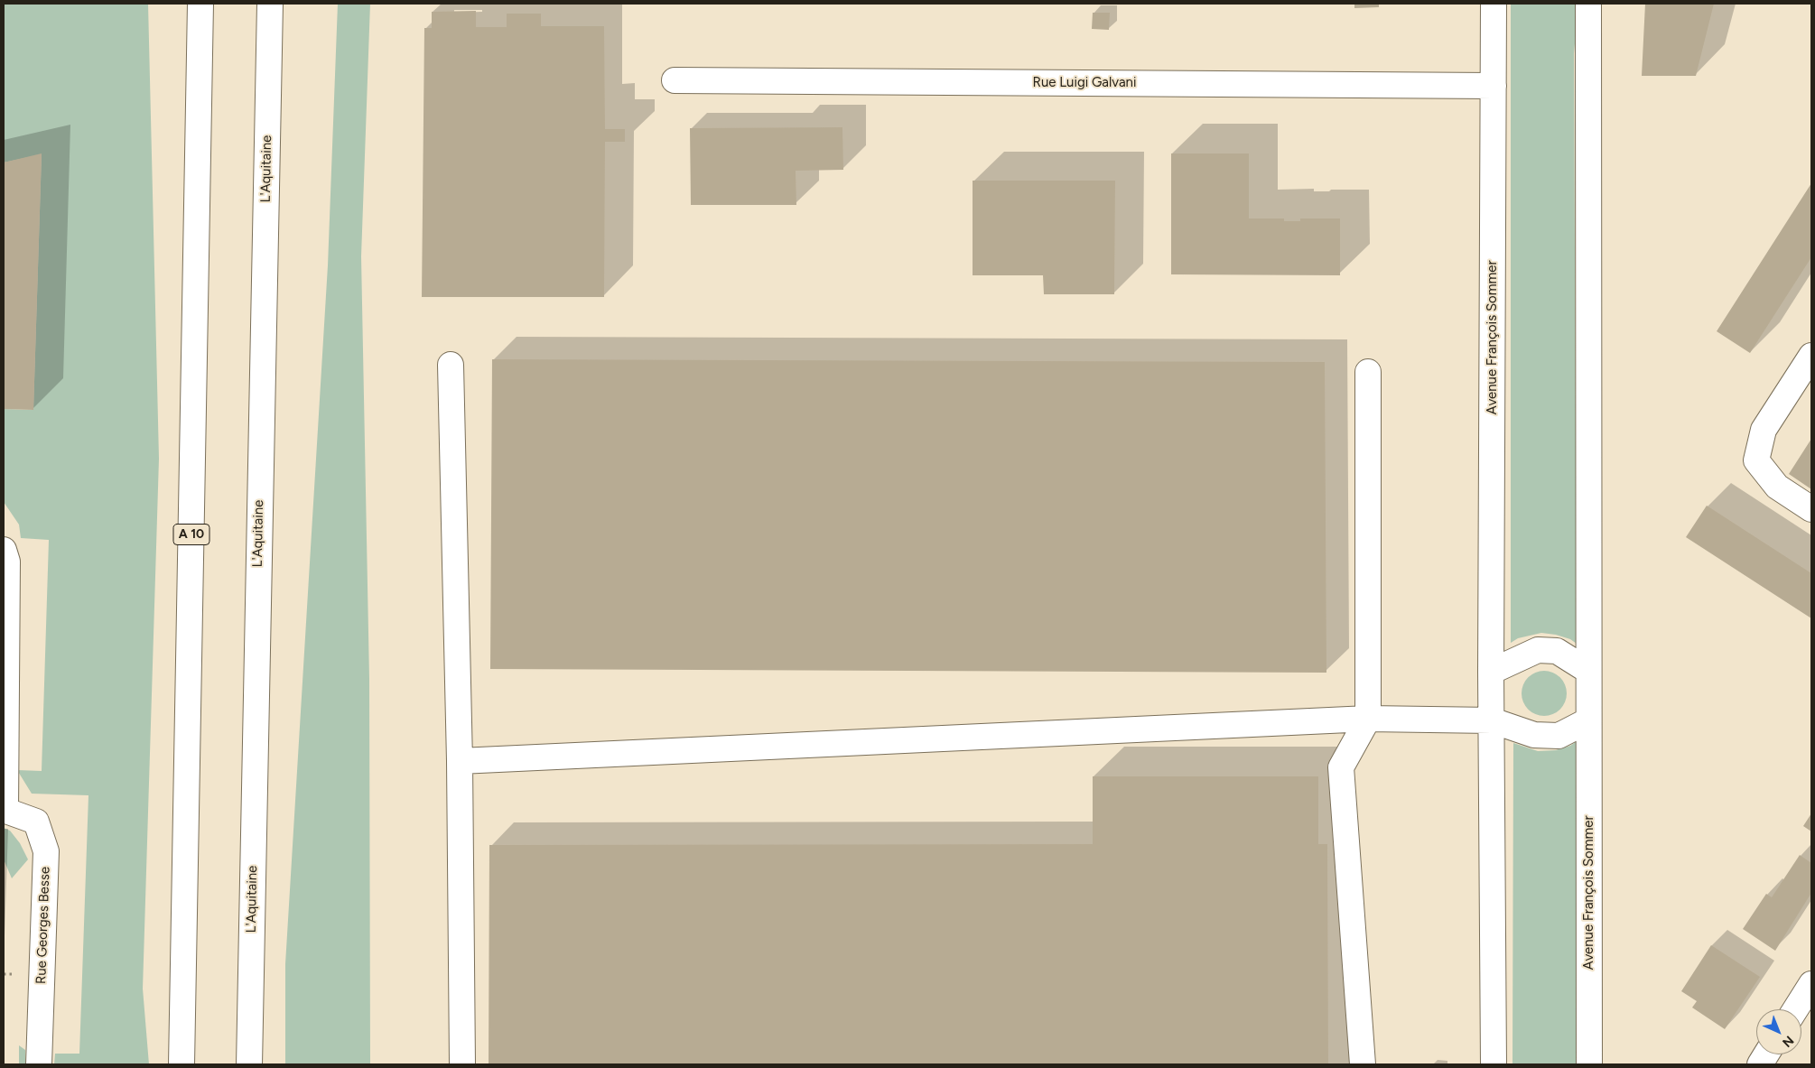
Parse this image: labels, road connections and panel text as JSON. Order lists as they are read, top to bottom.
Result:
{
  "streets": {
    "main road": [
      "Rue Luigi Galvani",
      "L'Aquitaine",
      "Avenue François Sommer",
      "A 10",
      "Rue Georges Besse"
    ]
  },
  "crossings": [
    ["Rue Luigi Galvani", "Avenue François Sommer"]
  ],
  "north": "bottom right"
}
